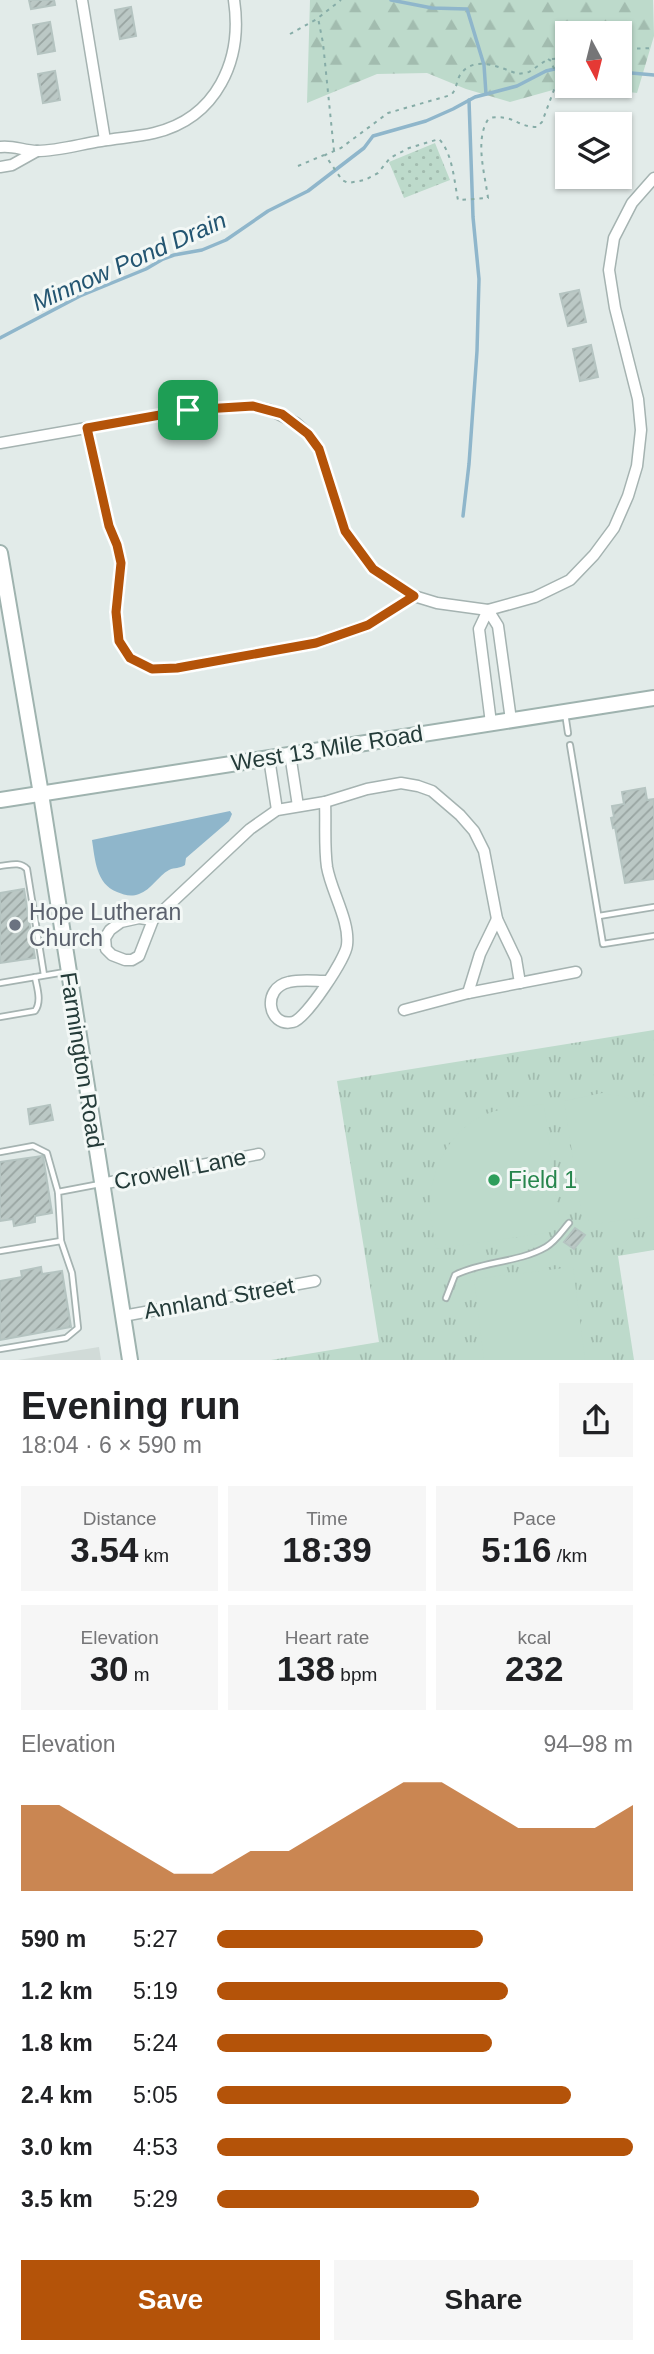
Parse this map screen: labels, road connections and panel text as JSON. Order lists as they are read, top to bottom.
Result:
{
  "streets": {
    "street": [
      "West 13 Mile Road",
      "Farmington Road",
      "Crowell Lane",
      "Annland Street"
    ]
  },
  "crossings": [
    ["West 13 Mile Road", "Farmington Road"],
    ["Farmington Road", "Crowell Lane"],
    ["Farmington Road", "Annland Street"]
  ],
  "water": ["Minnow Pond Drain"],
  "places": ["Hope Lutheran Church", "Field 1"],
  "north": "bottom",
  "page": {
    "heading": ["Evening run", "18:04 · 6 × 590 m"],
    "stats": [
      ["Distance", "3.54 km"],
      ["Time", "18:39"],
      ["Pace", "5:16 /km"],
      ["Elevation", "30 m"],
      ["Heart rate", "138 bpm"],
      ["kcal", "232"]
    ],
    "chart": ["Elevation", "94–98 m"],
    "list": [
      {
        "name": "590 m",
        "note": "5:27"
      },
      {
        "name": "1.2 km",
        "note": "5:19"
      },
      {
        "name": "1.8 km",
        "note": "5:24"
      },
      {
        "name": "2.4 km",
        "note": "5:05"
      },
      {
        "name": "3.0 km",
        "note": "4:53"
      },
      {
        "name": "3.5 km",
        "note": "5:29"
      }
    ],
    "buttons": ["Save", "Share"]
  }
}
